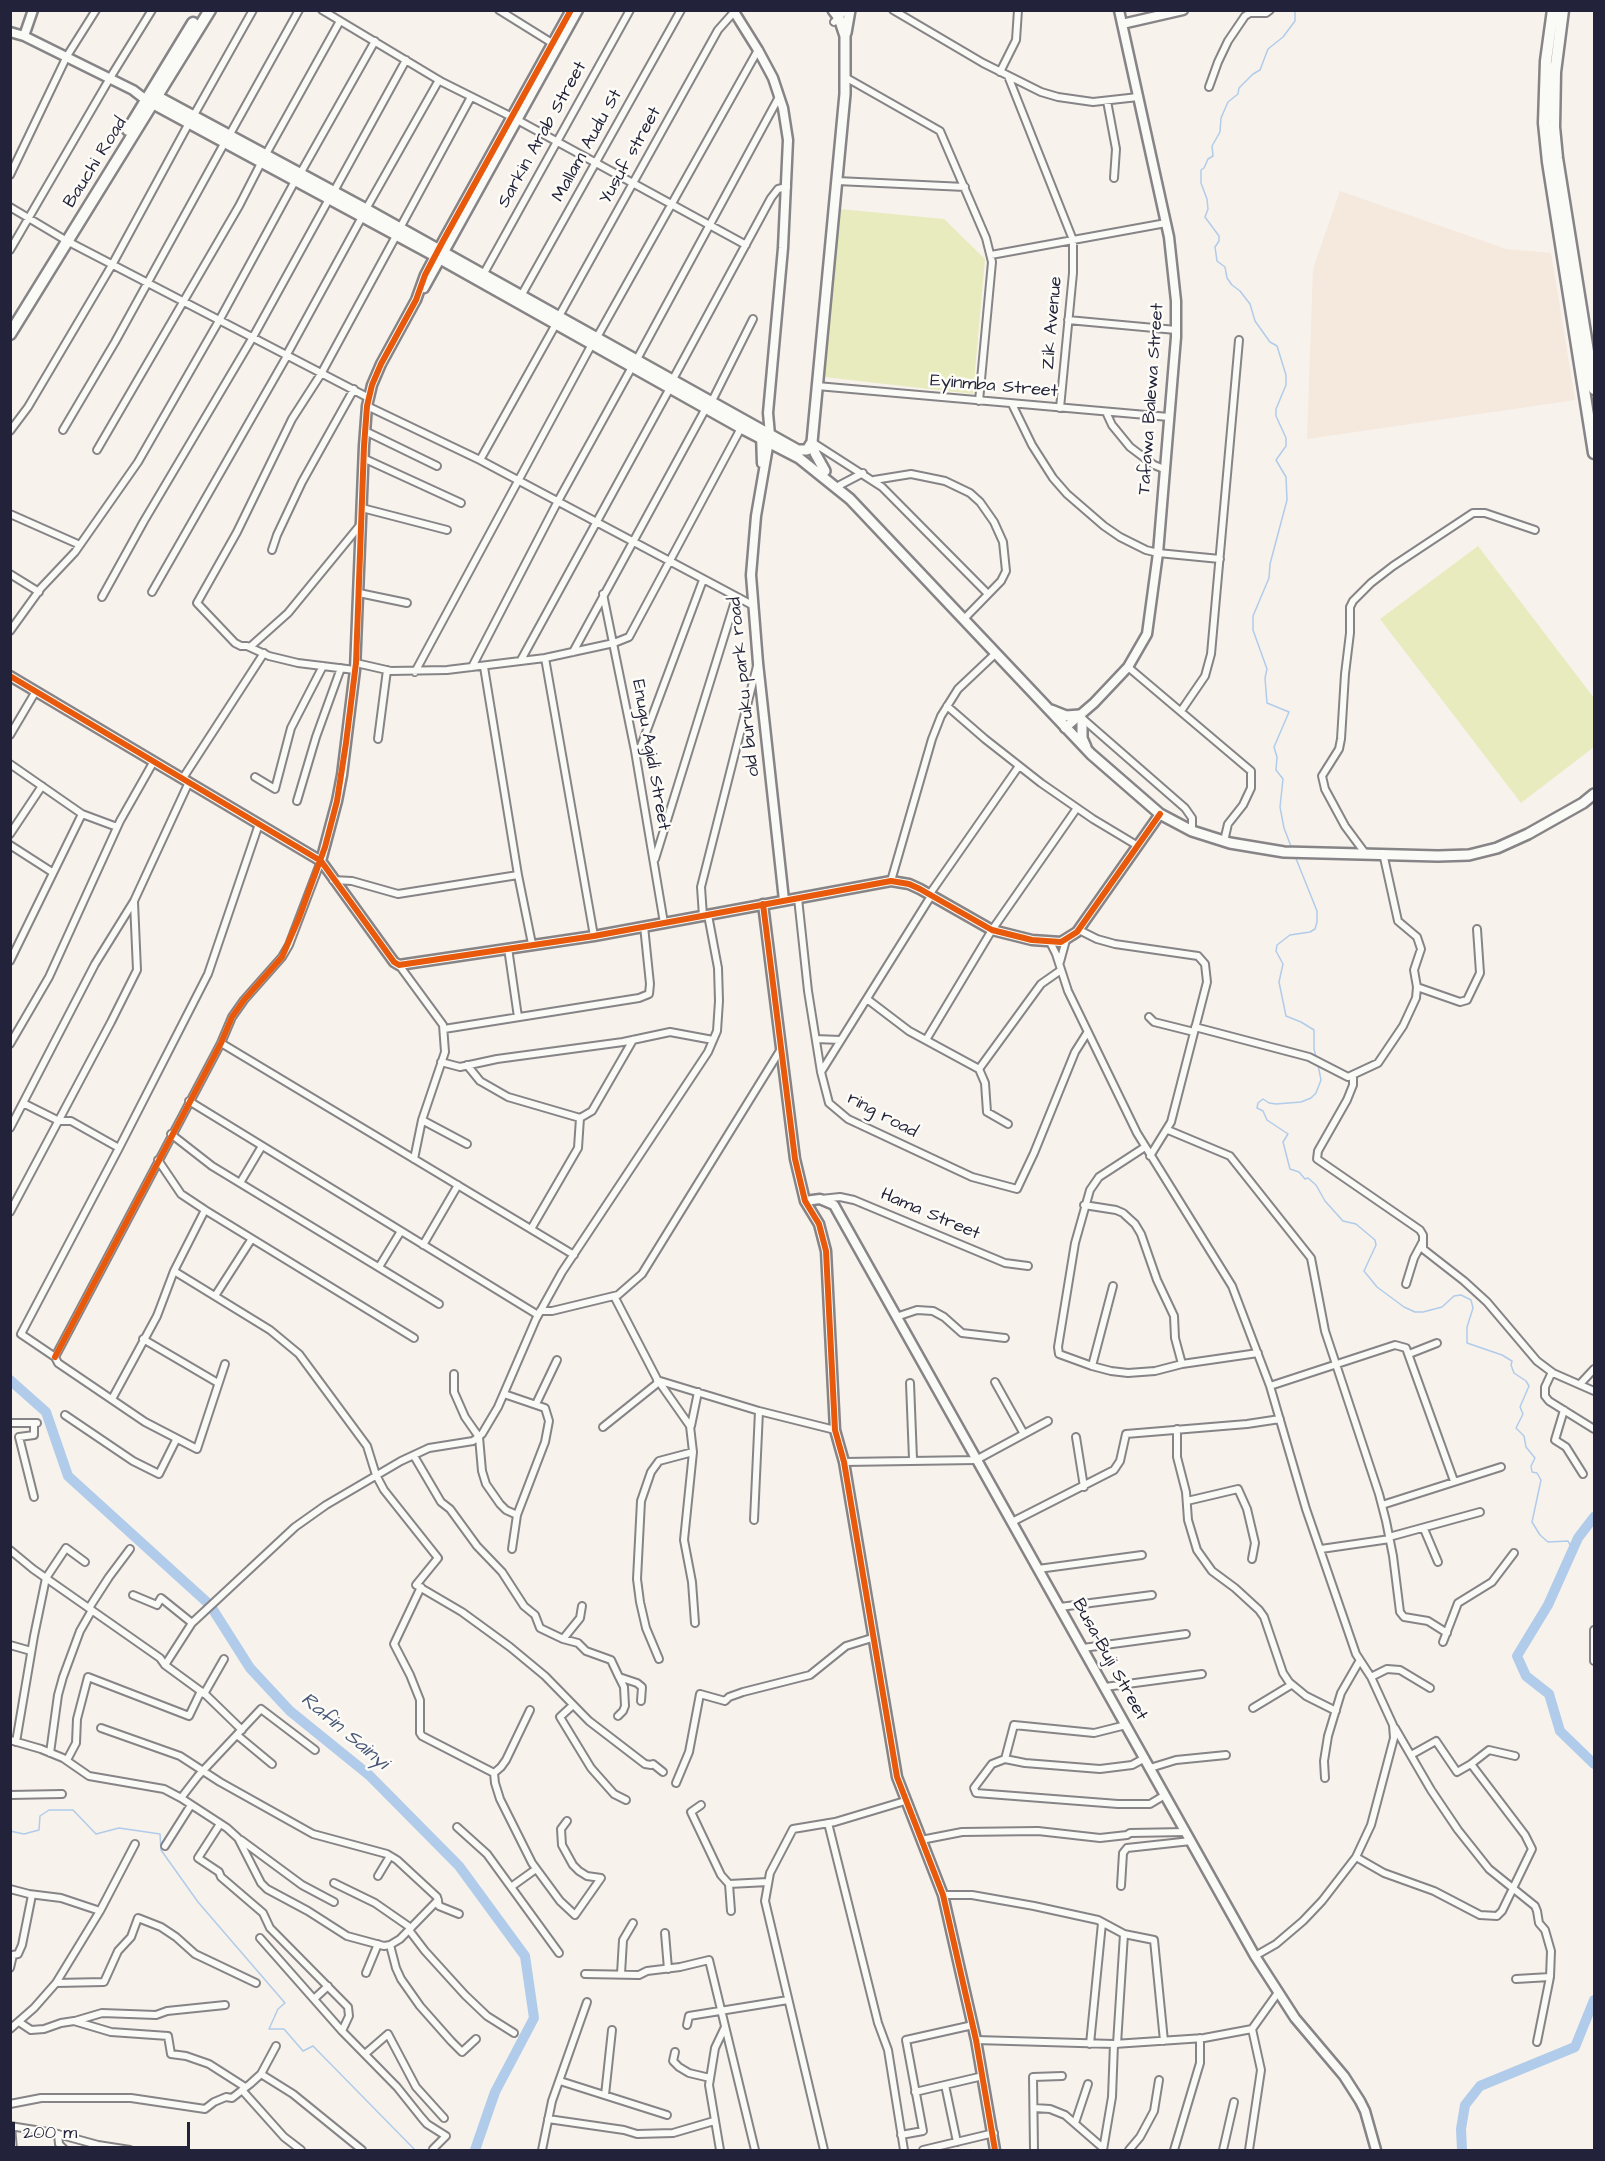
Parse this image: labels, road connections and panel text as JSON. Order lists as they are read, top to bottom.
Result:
{
  "streets": {
    "highway": ["Bauchi Road"],
    "street": [
      "Sarkin Arab Street",
      "Mallam Audu St",
      "Yusuf street",
      "Zik Avenue",
      "Eyinmba Street",
      "Tafawa Balewa Street",
      "old buruku park road",
      "Enugu Agidi Street",
      "ring road",
      "Hama Street",
      "Busa-Buji Street"
    ]
  },
  "crossings": [
    ["Yusuf street", "old buruku park road"],
    ["Zik Avenue", "Eyinmba Street"],
    ["Eyinmba Street", "Tafawa Balewa Street"],
    ["Hama Street", "Busa-Buji Street"]
  ],
  "water": ["Rafin Sainyi"],
  "scale_bar": "200 m"
}
